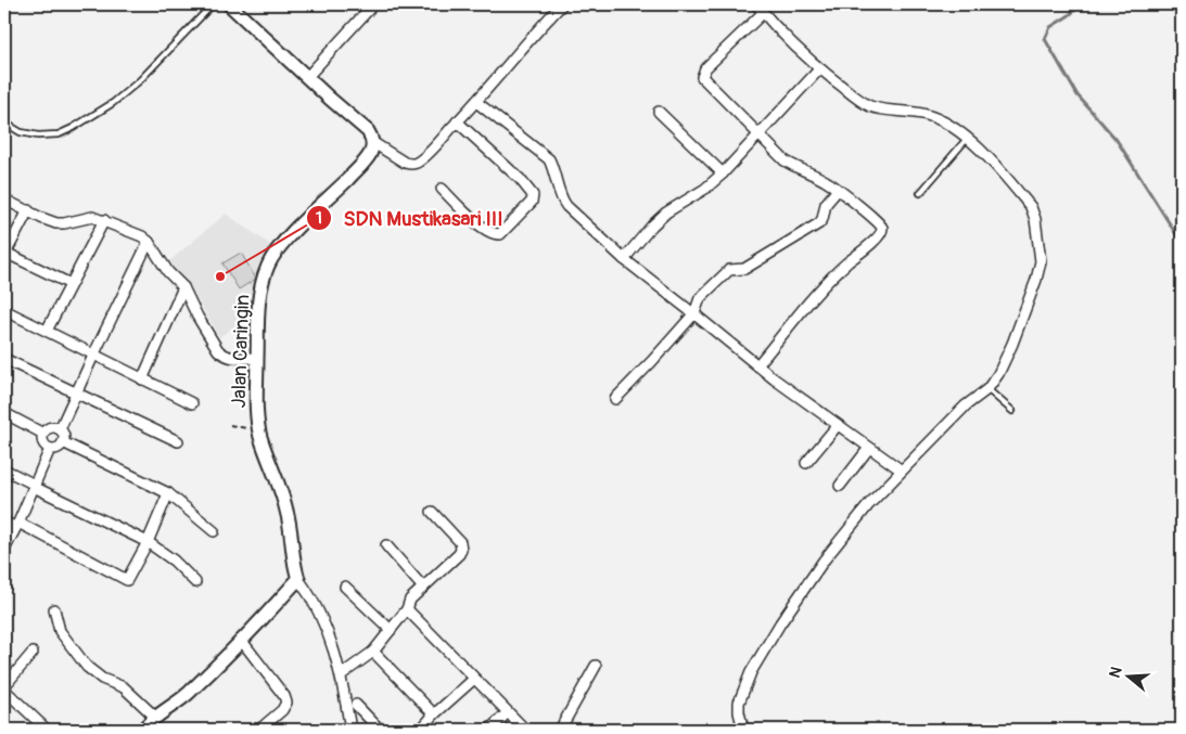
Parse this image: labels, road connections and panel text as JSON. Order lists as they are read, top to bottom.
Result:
{
  "streets": {
    "street": ["Jalan Caringin"]
  },
  "places": ["SDN Mustikasari III"],
  "north": "left"
}
